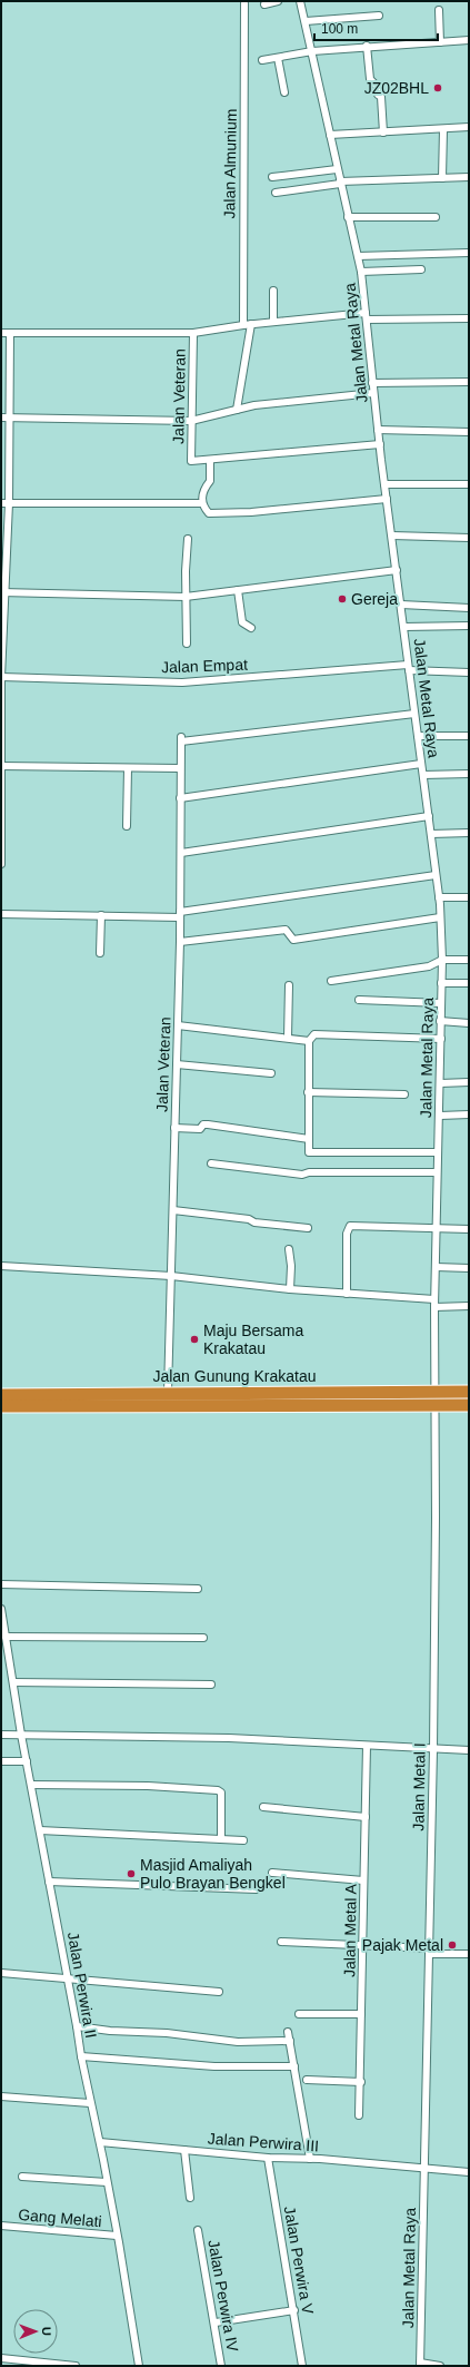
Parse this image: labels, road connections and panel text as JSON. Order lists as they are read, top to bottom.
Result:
{
  "streets": {
    "highway": ["Jalan Gunung Krakatau"],
    "street": [
      "Jalan Almunium",
      "Jalan Metal Raya",
      "Jalan Veteran",
      "Jalan Empat",
      "Jalan Metal I",
      "Jalan Metal A",
      "Jalan Perwira II",
      "Jalan Perwira III",
      "Gang Melati",
      "Jalan Perwira V",
      "Jalan Perwira IV"
    ]
  },
  "crossings": [
    ["Jalan Metal Raya", "Jalan Veteran"],
    ["Jalan Metal Raya", "Jalan Empat"],
    ["Jalan Metal Raya", "Jalan Gunung Krakatau"],
    ["Jalan Metal Raya", "Jalan Metal I"],
    ["Jalan Metal Raya", "Jalan Perwira III"],
    ["Jalan Veteran", "Jalan Gunung Krakatau"],
    ["Jalan Gunung Krakatau", "Jalan Metal I"],
    ["Jalan Metal I", "Jalan Perwira III"],
    ["Jalan Perwira II", "Jalan Perwira III"],
    ["Jalan Perwira II", "Gang Melati"],
    ["Jalan Perwira III", "Jalan Perwira V"]
  ],
  "places": [
    "JZ02BHL",
    "Gereja",
    "Maju Bersama Krakatau",
    "Masjid Amaliyah Pulo Brayan Bengkel",
    "Pajak Metal"
  ],
  "scale_bar": "100 m",
  "north": "right"
}
